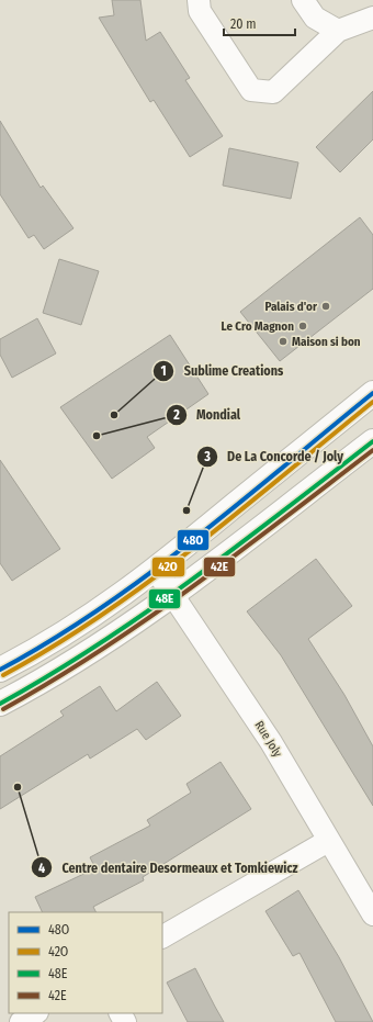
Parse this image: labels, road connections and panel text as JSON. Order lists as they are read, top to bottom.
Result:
{
  "streets": {
    "street": ["Rue Joly"]
  },
  "places": [
    "Palais d'or",
    "Le Cro Magnon",
    "Maison si bon",
    "Sublime Creations",
    "Mondial",
    "De La Concorde / Joly",
    "Centre dentaire Desormeaux et Tomkiewicz"
  ],
  "lines": [
    "transit line 48O",
    "transit line 42O",
    "transit line 48E",
    "transit line 42E"
  ],
  "legend": [
    "48O",
    "42O",
    "48E",
    "42E"
  ],
  "scale_bar": "20 m"
}
